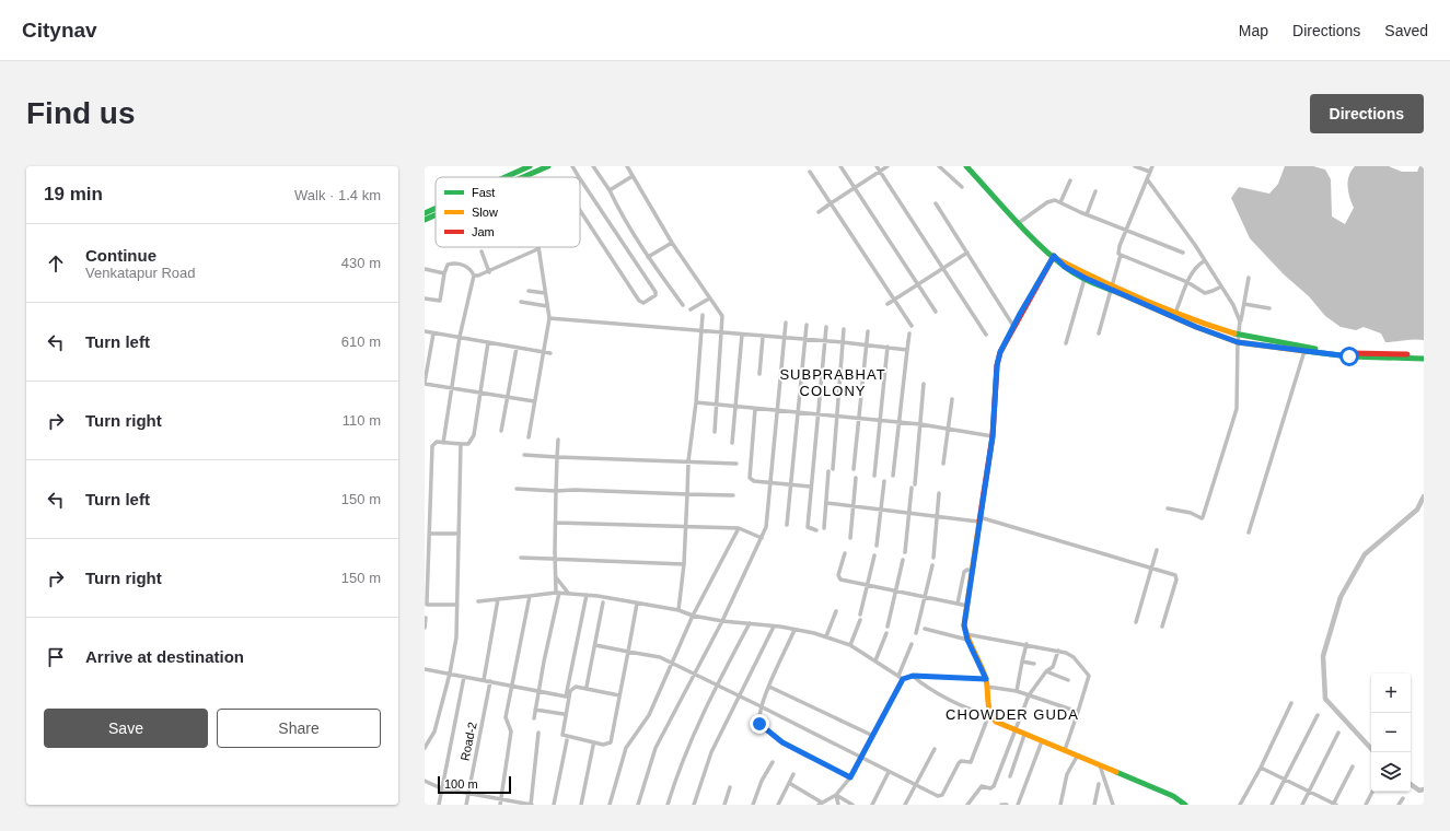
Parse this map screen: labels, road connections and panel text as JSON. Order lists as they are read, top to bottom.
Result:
{
  "streets": {
    "street": ["Road-2"]
  },
  "districts": ["SUBPRABHAT COLONY", "CHOWDER GUDA"],
  "legend": ["Fast", "Slow", "Jam"],
  "scale_bar": "100 m",
  "page": {
    "header": "Citynav",
    "nav": ["Map", "Directions", "Saved"],
    "buttons": [
      "Directions",
      ["Save", "Share"]
    ],
    "title": "Find us",
    "heading": ["19 min", "Walk · 1.4 km"],
    "list": [
      ["Continue", "Venkatapur Road", "430 m"],
      ["Turn left", "610 m"],
      ["Turn right", "110 m"],
      ["Turn left", "150 m"],
      ["Turn right", "150 m"],
      "Arrive at destination"
    ],
    "map_buttons": ["+", "−"],
    "scale": "100 m"
  }
}
